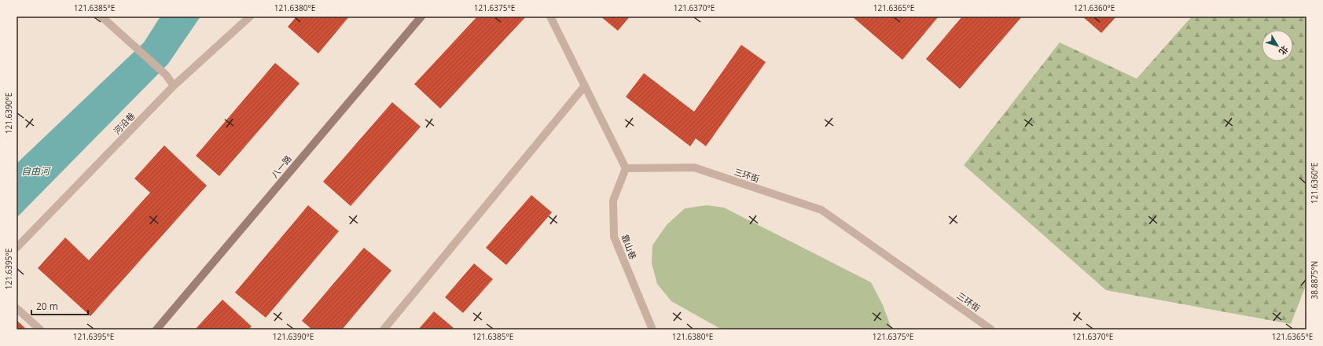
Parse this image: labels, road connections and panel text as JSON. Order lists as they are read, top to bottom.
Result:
{
  "streets": {
    "main road": ["八一路"],
    "street": ["河沿巷", "三环街", "靠山巷"]
  },
  "crossings": [
    ["三环街", "靠山巷"]
  ],
  "water": ["自由河"],
  "scale_bar": "20 m",
  "north": "bottom right",
  "coordinates": [
    "121.6385°E",
    "121.6380°E",
    "121.6375°E",
    "121.6370°E",
    "121.6365°E",
    "121.6360°E",
    "121.6390°E",
    "121.6395°E",
    "38.8875°N"
  ]
}
